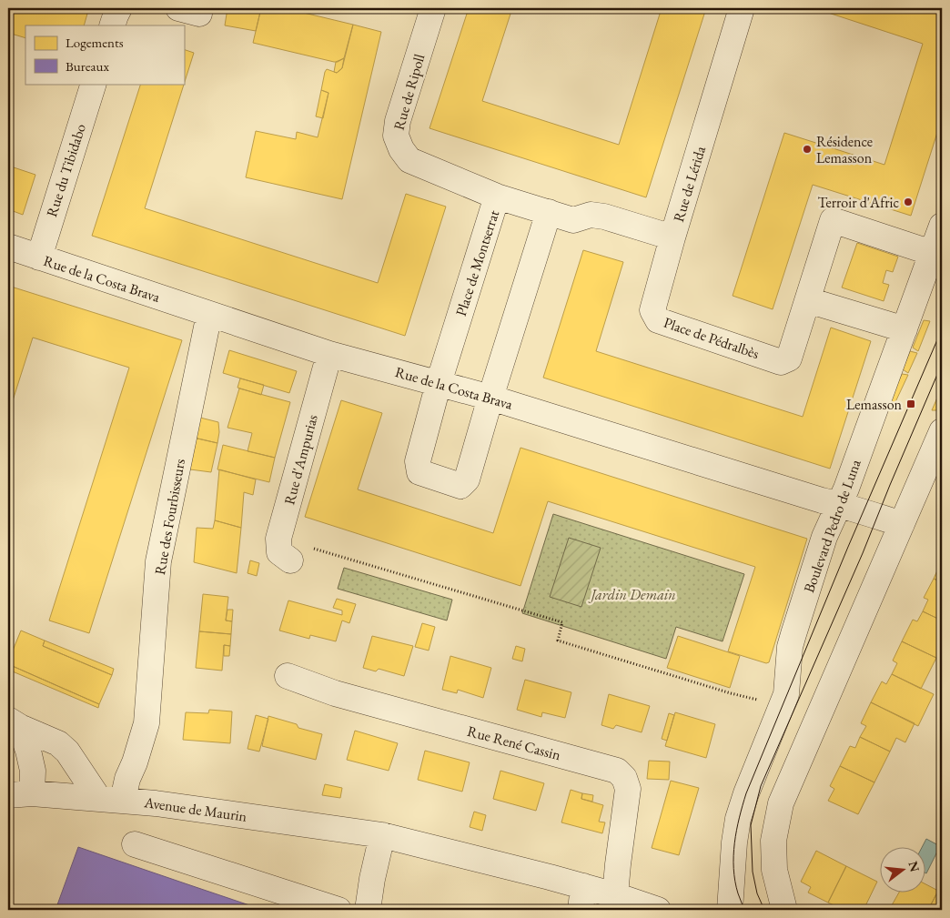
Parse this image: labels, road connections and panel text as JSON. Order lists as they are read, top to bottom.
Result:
{
  "streets": {
    "street": [
      "Rue de Ripoll",
      "Rue du Tibidabo",
      "Rue de Lérida",
      "Place de Montserrat",
      "Rue de la Costa Brava",
      "Place de Pédralbès",
      "Rue d'Ampurias",
      "Rue des Fourbisseurs",
      "Boulevard Pedro de Luna",
      "Rue René Cassin",
      "Avenue de Maurin"
    ]
  },
  "crossings": [
    ["Rue de Ripoll", "Place de Montserrat"],
    ["Rue du Tibidabo", "Rue de la Costa Brava"],
    ["Rue de Lérida", "Place de Montserrat"],
    ["Rue de Lérida", "Place de Pédralbès"],
    ["Place de Montserrat", "Rue de la Costa Brava"],
    ["Rue de la Costa Brava", "Rue d'Ampurias"],
    ["Rue de la Costa Brava", "Rue des Fourbisseurs"],
    ["Rue de la Costa Brava", "Boulevard Pedro de Luna"],
    ["Place de Pédralbès", "Boulevard Pedro de Luna"],
    ["Rue des Fourbisseurs", "Avenue de Maurin"],
    ["Rue René Cassin", "Avenue de Maurin"]
  ],
  "parks": ["Jardin Demain"],
  "places": {
    "other": ["Résidence Lemasson", "Terroir d'Afric"],
    "transit": ["Lemasson"]
  },
  "legend": ["Logements", "Bureaux"],
  "north": "right"
}
